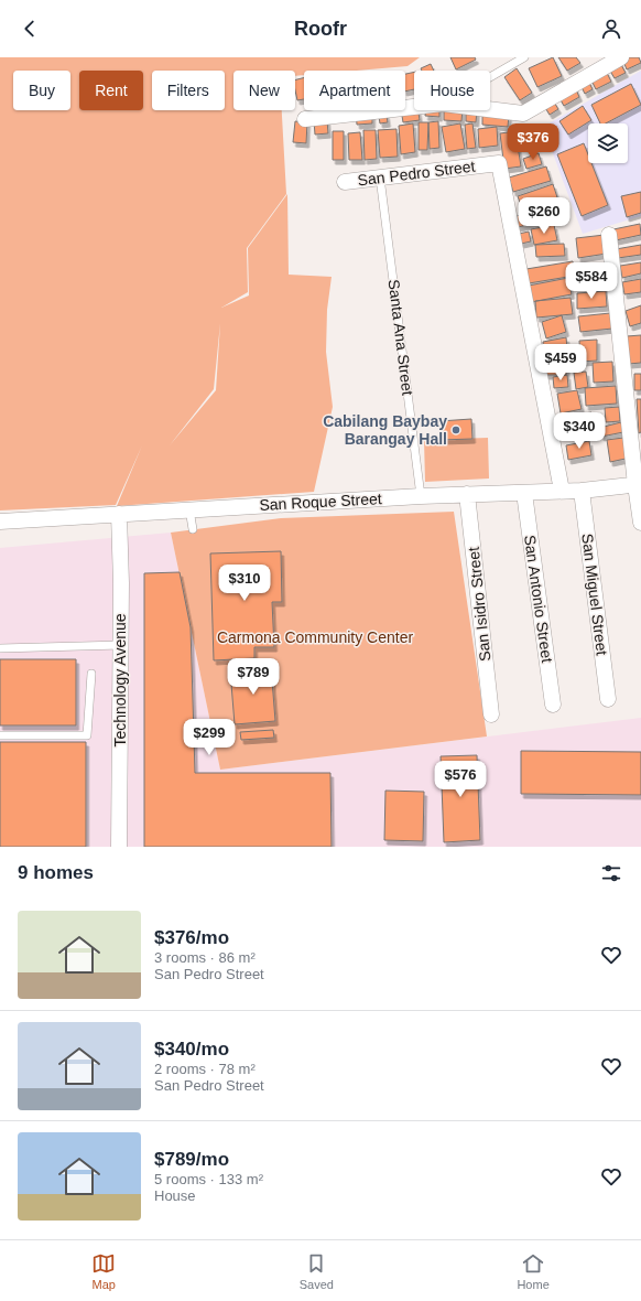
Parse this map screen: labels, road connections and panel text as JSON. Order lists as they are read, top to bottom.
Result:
{
  "streets": {
    "street": [
      "San Pedro Street",
      "San Roque Street",
      "San Miguel Street",
      "San Antonio Street",
      "San Isidro Street",
      "Technology Avenue"
    ],
    "lane": ["Santa Ana Street"]
  },
  "crossings": [
    ["San Pedro Street", "Santa Ana Street"],
    ["San Pedro Street", "San Roque Street"],
    ["Santa Ana Street", "San Roque Street"],
    ["San Roque Street", "San Miguel Street"],
    ["San Roque Street", "San Antonio Street"],
    ["San Roque Street", "San Isidro Street"],
    ["San Roque Street", "Technology Avenue"]
  ],
  "parks": ["Carmona Community Center"],
  "places": ["Cabilang Baybay Barangay Hall"],
  "page": {
    "header": "Roofr",
    "chip": [
      "Buy",
      "Rent",
      "Filters",
      "New",
      "Apartment",
      "House"
    ],
    "price": [
      "$376",
      "$260",
      "$584",
      "$459",
      "$340",
      "$310",
      "$789",
      "$299",
      "$576"
    ],
    "heading": "9 homes",
    "list": [
      {
        "name": "$376/mo",
        "note": "3 rooms · 86 m² · San Pedro Street"
      },
      {
        "name": "$340/mo",
        "note": "2 rooms · 78 m² · San Pedro Street"
      },
      {
        "name": "$789/mo",
        "note": "5 rooms · 133 m² · House"
      }
    ],
    "tabs": ["Map", "Saved", "Home"]
  }
}
